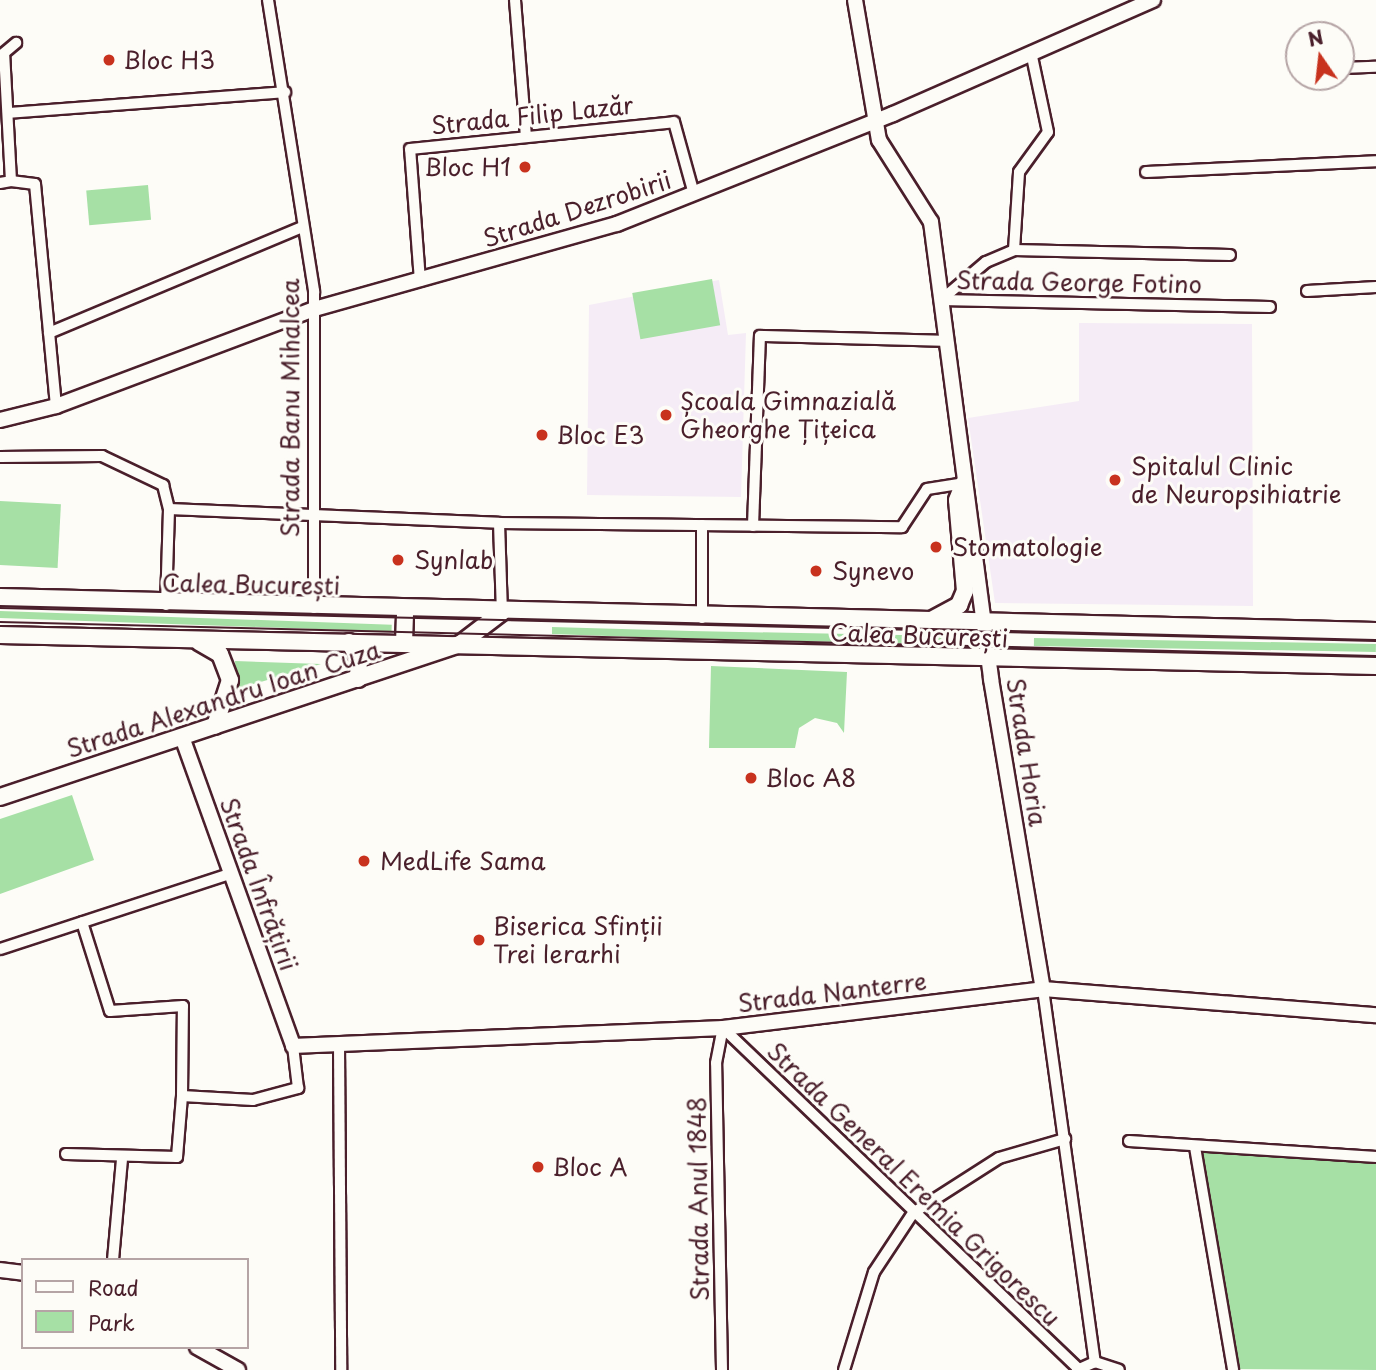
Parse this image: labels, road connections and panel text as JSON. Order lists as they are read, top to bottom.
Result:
{
  "streets": {
    "main road": ["Calea București", "Strada Alexandru Ioan Cuza"],
    "street": [
      "Strada Filip Lazăr",
      "Strada Dezrobirii",
      "Strada George Fotino",
      "Strada Banu Mihalcea",
      "Strada Horia",
      "Strada Înfrățirii",
      "Strada Nanterre",
      "Strada General Eremia Grigorescu",
      "Strada Anul 1848"
    ]
  },
  "crossings": [
    ["Strada Filip Lazăr", "Strada Dezrobirii"],
    ["Strada Dezrobirii", "Strada Banu Mihalcea"],
    ["Strada Dezrobirii", "Strada Horia"],
    ["Strada George Fotino", "Strada Horia"],
    ["Strada Banu Mihalcea", "Calea București"],
    ["Calea București", "Strada Alexandru Ioan Cuza"],
    ["Calea București", "Strada Horia"],
    ["Strada Alexandru Ioan Cuza", "Strada Înfrățirii"],
    ["Strada Horia", "Strada Nanterre"],
    ["Strada Înfrățirii", "Strada Nanterre"],
    ["Strada Nanterre", "Strada General Eremia Grigorescu"],
    ["Strada Nanterre", "Strada Anul 1848"],
    ["Strada General Eremia Grigorescu", "Strada Anul 1848"]
  ],
  "places": [
    "Bloc H3",
    "Bloc H1",
    "Școala Gimnazială Gheorghe Țițeica",
    "Bloc E3",
    "Spitalul Clinic de Neuropsihiatrie",
    "Stomatologie",
    "Synlab",
    "Synevo",
    "Bloc A8",
    "MedLife Sama",
    "Biserica Sfinții Trei Ierarhi",
    "Bloc A"
  ],
  "legend": ["Road", "Park"],
  "north": "top"
}
